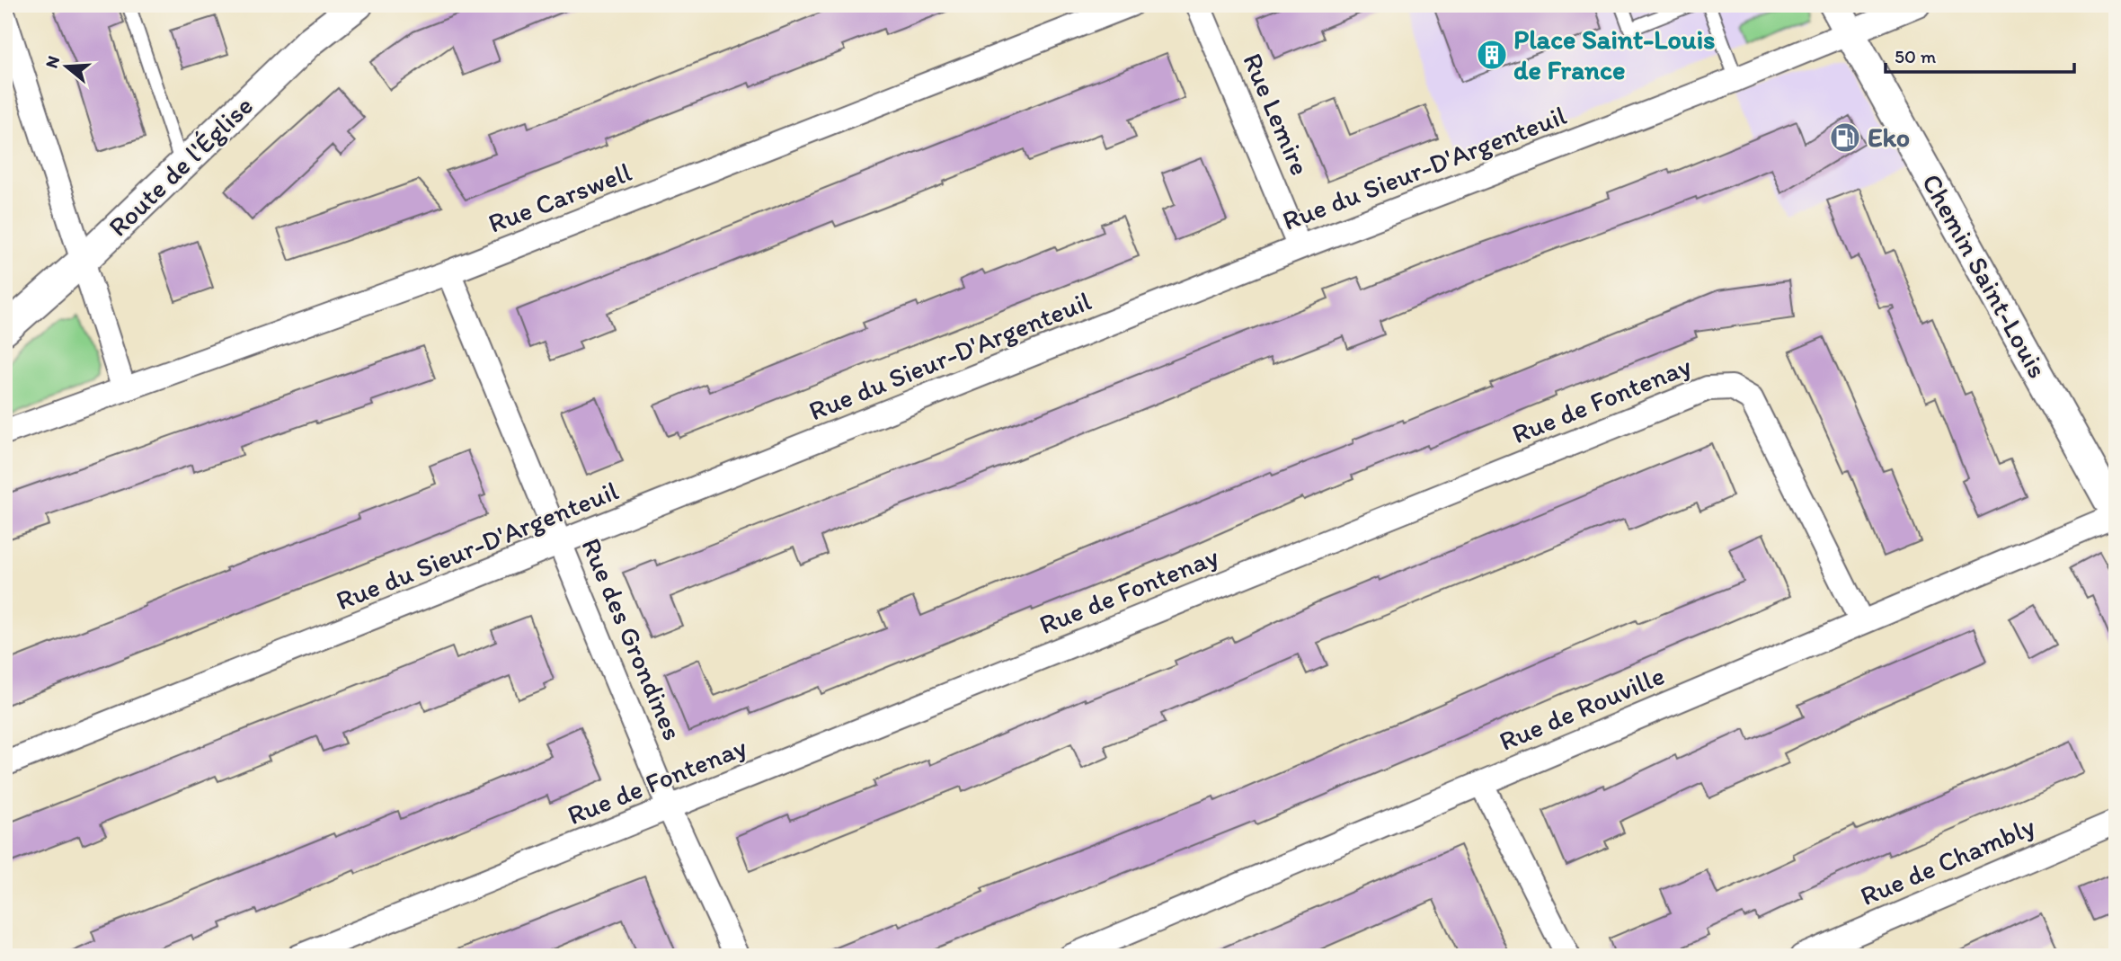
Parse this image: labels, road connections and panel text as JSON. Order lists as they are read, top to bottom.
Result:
{
  "streets": {
    "street": [
      "Rue Lemire",
      "Route de l'Église",
      "Rue du Sieur-D'Argenteuil",
      "Rue Carswell",
      "Chemin Saint-Louis",
      "Rue de Fontenay",
      "Rue des Grondines",
      "Rue de Rouville",
      "Rue de Chambly"
    ]
  },
  "crossings": [
    ["Rue Lemire", "Rue du Sieur-D'Argenteuil"],
    ["Rue du Sieur-D'Argenteuil", "Chemin Saint-Louis"],
    ["Rue du Sieur-D'Argenteuil", "Rue des Grondines"],
    ["Rue Carswell", "Rue des Grondines"],
    ["Chemin Saint-Louis", "Rue de Rouville"],
    ["Rue de Fontenay", "Rue des Grondines"],
    ["Rue de Fontenay", "Rue de Rouville"]
  ],
  "places": {
    "building": ["Place Saint-Louis de France"],
    "fuel station": ["Eko"]
  },
  "scale_bar": "50 m",
  "north": "left"
}
